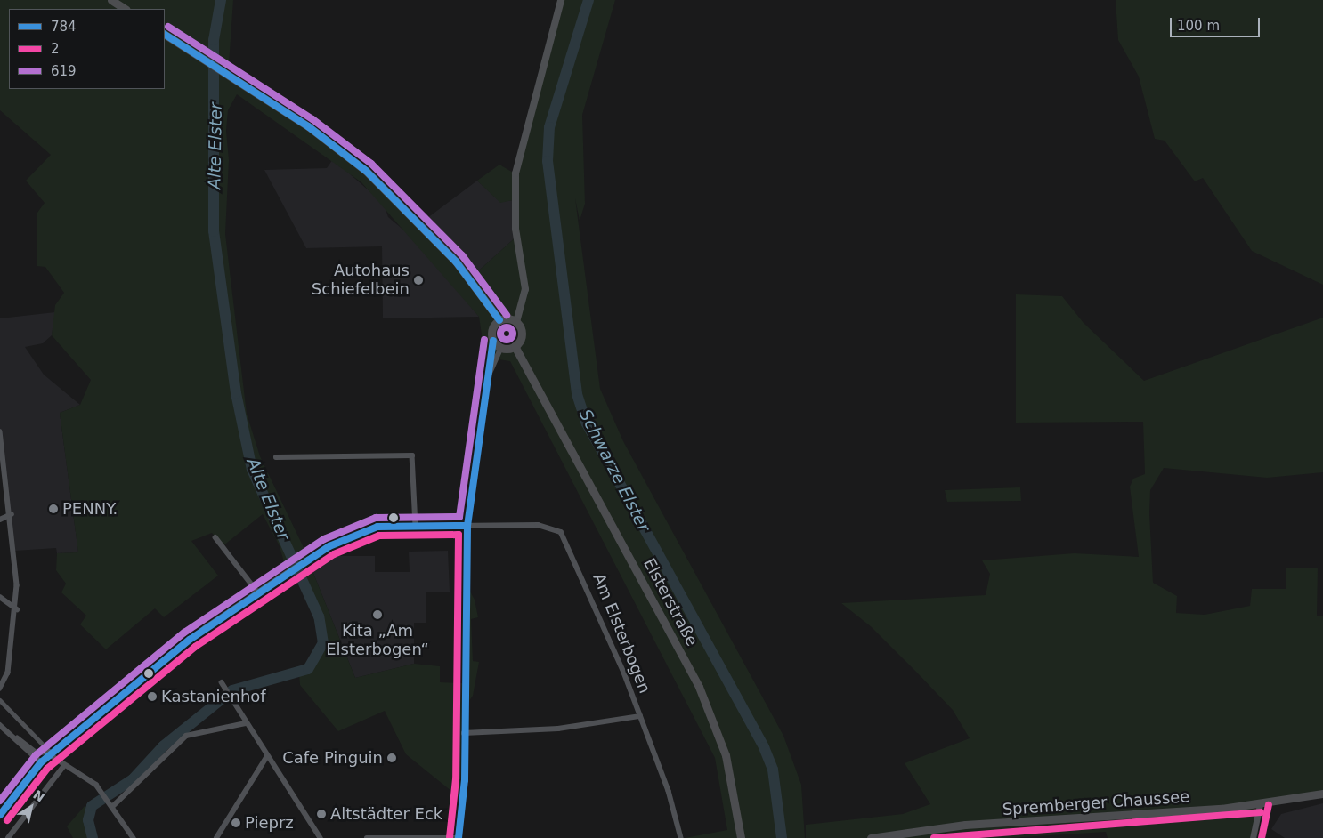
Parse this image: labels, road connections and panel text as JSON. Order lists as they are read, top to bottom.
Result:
{
  "streets": {
    "main road": ["Elsterstraße", "Spremberger Chaussee"],
    "street": ["Am Elsterbogen"]
  },
  "water": ["Alte Elster", "Schwarze Elster"],
  "places": [
    "Autohaus Schiefelbein",
    "PENNY.",
    "Kita „Am Elsterbogen“",
    "Kastanienhof",
    "Cafe Pinguin",
    "Altstädter Eck",
    "Pieprz"
  ],
  "lines": ["transit line 619", "transit line 784", "transit line 2"],
  "legend": ["784", "2", "619"],
  "scale_bar": "100 m",
  "north": "top right"
}
